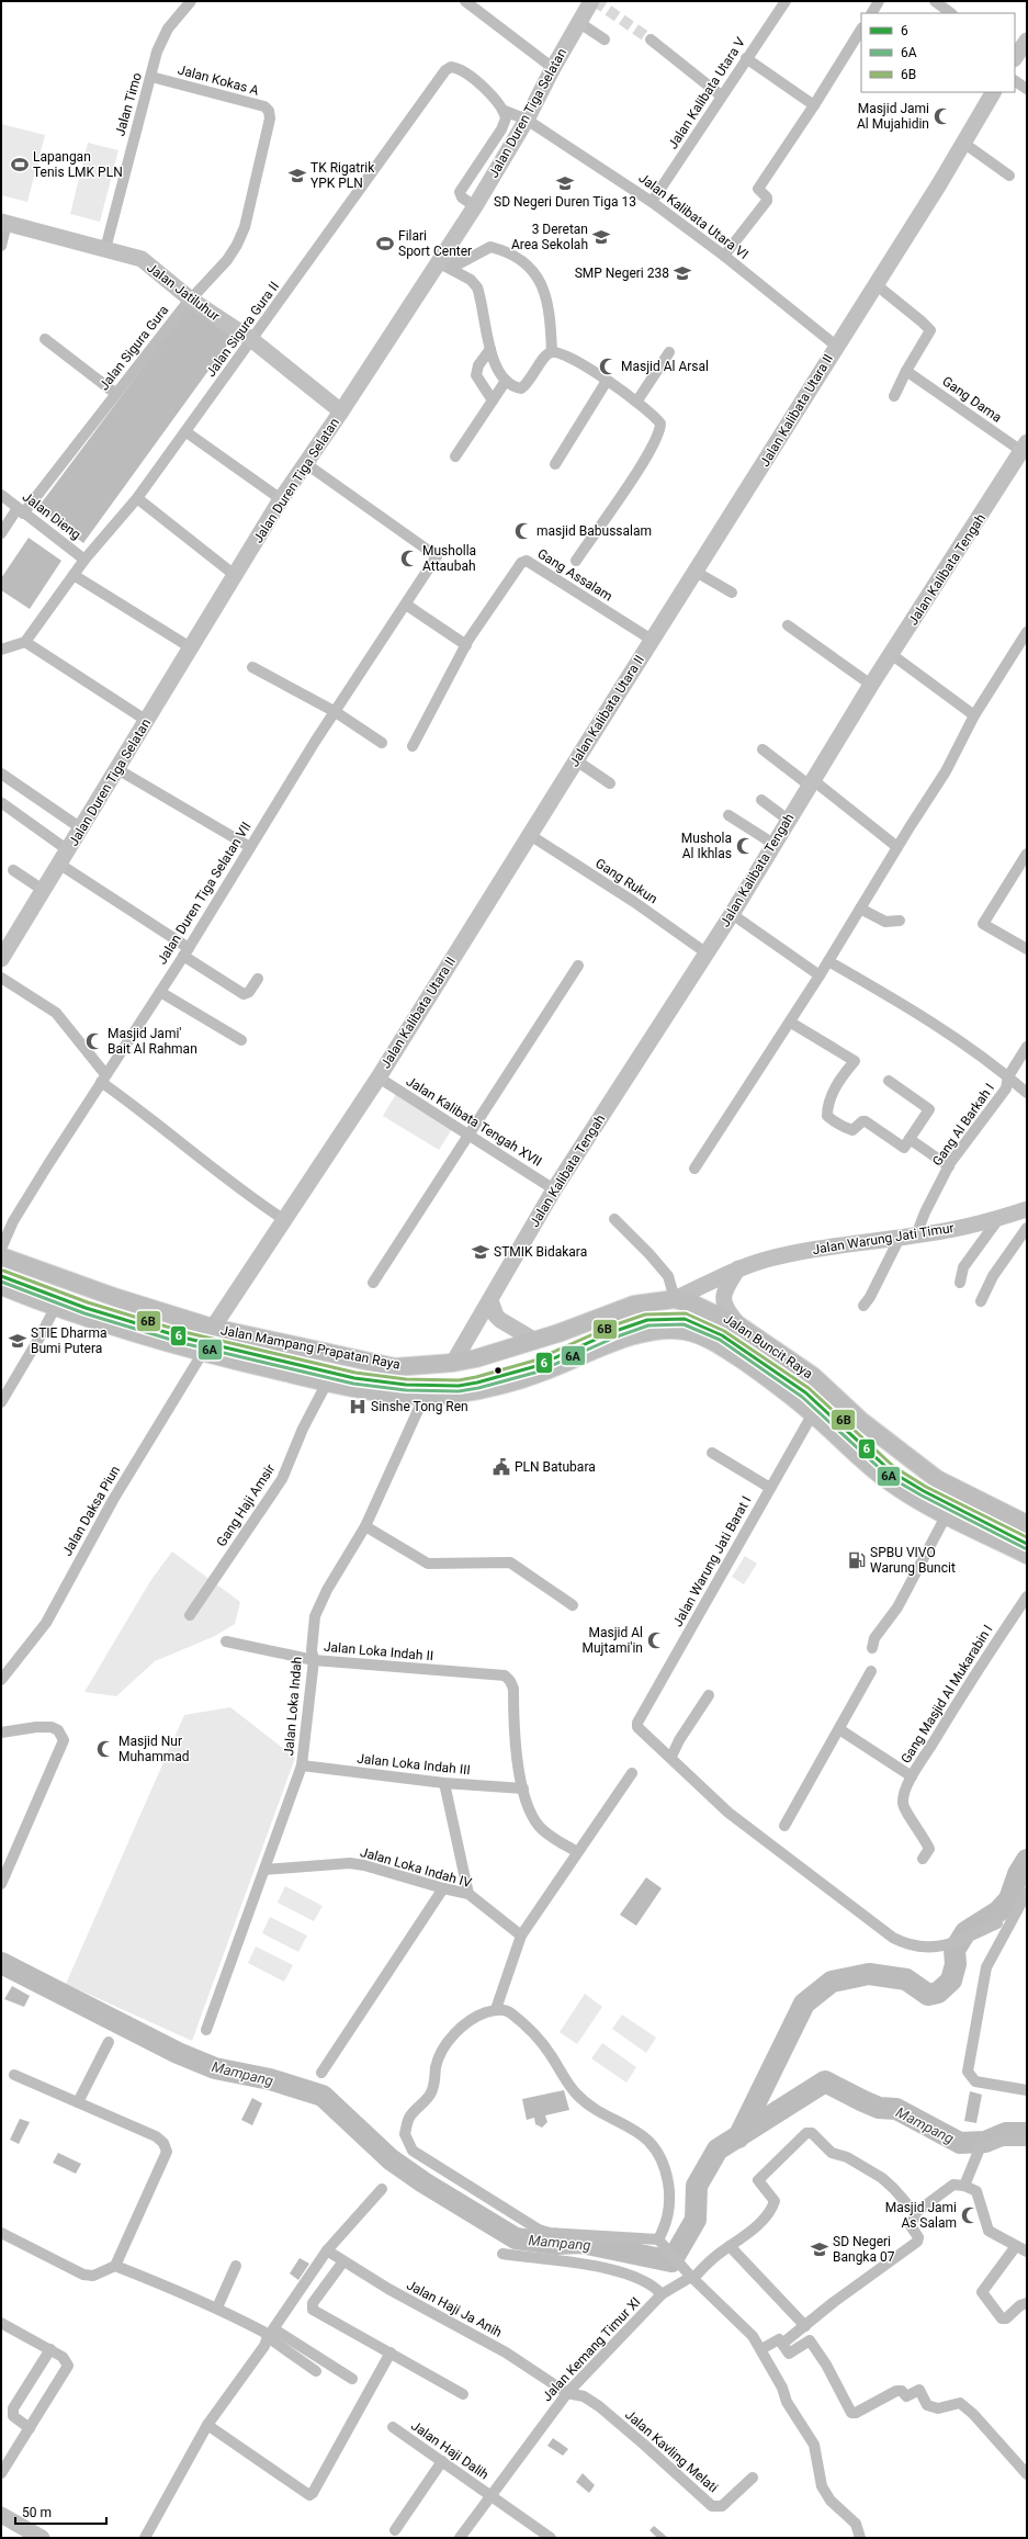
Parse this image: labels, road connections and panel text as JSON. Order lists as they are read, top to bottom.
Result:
{
  "streets": {
    "main road": ["Jalan Buncit Raya", "Jalan Mampang Prapatan Raya"],
    "street": [
      "Jalan Kokas A",
      "Jalan Kalibata Utara V",
      "Jalan Timo",
      "Jalan Duren Tiga Selatan",
      "Jalan Kalibata Utara VI",
      "Jalan Jatiluhur",
      "Jalan Sigura Gura II",
      "Jalan Sigura Gura",
      "Gang Dama",
      "Jalan Kalibata Utara II",
      "Jalan Dieng",
      "Jalan Kalibata Tengah",
      "Gang Assalam",
      "Gang Rukun",
      "Jalan Duren Tiga Selatan VII",
      "Jalan Kalibata Tengah XVII",
      "Gang Al Barkah I",
      "Jalan Warung Jati Timur",
      "Gang Haji Amsir",
      "Jalan Daksa Piun",
      "Jalan Warung Jati Barat I",
      "Jalan Loka Indah II",
      "Gang Masjid Al Mukarabin I",
      "Jalan Loka Indah",
      "Jalan Loka Indah III",
      "Jalan Loka Indah IV",
      "Jalan Haji Ja Anih",
      "Jalan Kemang Timur XI",
      "Jalan Haji Dalih",
      "Jalan Kavling Melati"
    ]
  },
  "crossings": [
    ["Jalan Kokas A", "Jalan Timo"],
    ["Jalan Kokas A", "Jalan Sigura Gura"],
    ["Jalan Kalibata Utara V", "Jalan Kalibata Utara VI"],
    ["Jalan Timo", "Jalan Jatiluhur"],
    ["Jalan Duren Tiga Selatan", "Jalan Kalibata Utara VI"],
    ["Jalan Duren Tiga Selatan", "Jalan Jatiluhur"],
    ["Jalan Duren Tiga Selatan", "Jalan Sigura Gura II"],
    ["Jalan Duren Tiga Selatan", "Jalan Duren Tiga Selatan VII"],
    ["Jalan Kalibata Utara VI", "Jalan Sigura Gura II"],
    ["Jalan Kalibata Utara VI", "Jalan Kalibata Utara II"],
    ["Jalan Jatiluhur", "Jalan Sigura Gura II"],
    ["Jalan Jatiluhur", "Jalan Sigura Gura"],
    ["Jalan Sigura Gura II", "Jalan Dieng"],
    ["Jalan Sigura Gura", "Jalan Dieng"],
    ["Gang Dama", "Jalan Kalibata Tengah"],
    ["Jalan Kalibata Utara II", "Gang Assalam"],
    ["Jalan Kalibata Utara II", "Gang Rukun"],
    ["Jalan Kalibata Utara II", "Jalan Kalibata Tengah XVII"],
    ["Jalan Kalibata Utara II", "Jalan Mampang Prapatan Raya"],
    ["Jalan Kalibata Tengah", "Gang Rukun"],
    ["Jalan Kalibata Tengah", "Jalan Kalibata Tengah XVII"],
    ["Jalan Kalibata Tengah", "Jalan Mampang Prapatan Raya"],
    ["Gang Al Barkah I", "Jalan Warung Jati Timur"],
    ["Jalan Warung Jati Timur", "Jalan Buncit Raya"],
    ["Jalan Warung Jati Timur", "Jalan Mampang Prapatan Raya"],
    ["Jalan Buncit Raya", "Jalan Mampang Prapatan Raya"],
    ["Jalan Buncit Raya", "Jalan Warung Jati Barat I"],
    ["Jalan Mampang Prapatan Raya", "Gang Haji Amsir"],
    ["Jalan Mampang Prapatan Raya", "Jalan Daksa Piun"],
    ["Jalan Mampang Prapatan Raya", "Jalan Loka Indah"],
    ["Jalan Loka Indah II", "Jalan Loka Indah"],
    ["Jalan Loka Indah II", "Jalan Loka Indah III"],
    ["Jalan Loka Indah", "Jalan Loka Indah III"],
    ["Jalan Loka Indah", "Jalan Loka Indah IV"],
    ["Jalan Haji Ja Anih", "Jalan Kemang Timur XI"],
    ["Jalan Haji Ja Anih", "Jalan Kavling Melati"],
    ["Jalan Kemang Timur XI", "Jalan Haji Dalih"],
    ["Jalan Kemang Timur XI", "Jalan Kavling Melati"]
  ],
  "water": ["Mampang"],
  "places": {
    "mosque": [
      "Masjid Jami Al Mujahidin",
      "Masjid Al Arsal",
      "masjid Babussalam",
      "Musholla Attaubah",
      "Mushola Al Ikhlas",
      "Masjid Jami' Bait Al Rahman",
      "Masjid Al Mujtami'in",
      "Masjid Nur Muhammad",
      "Masjid Jami As Salam"
    ],
    "sports": ["Lapangan Tenis LMK PLN", "Filari Sport Center"],
    "school or university": [
      "TK Rigatrik YPK PLN",
      "SD Negeri Duren Tiga 13",
      "3 Deretan Area Sekolah",
      "SMP Negeri 238",
      "STMIK Bidakara",
      "STIE Dharma Bumi Putera",
      "SD Negeri Bangka 07"
    ],
    "hospital": ["Sinshe Tong Ren"],
    "public building": ["PLN Batubara"],
    "fuel station": ["SPBU VIVO Warung Buncit"]
  },
  "lines": ["transit line 6B", "transit line 6", "transit line 6A"],
  "legend": ["6", "6A", "6B"],
  "scale_bar": "50 m"
}
